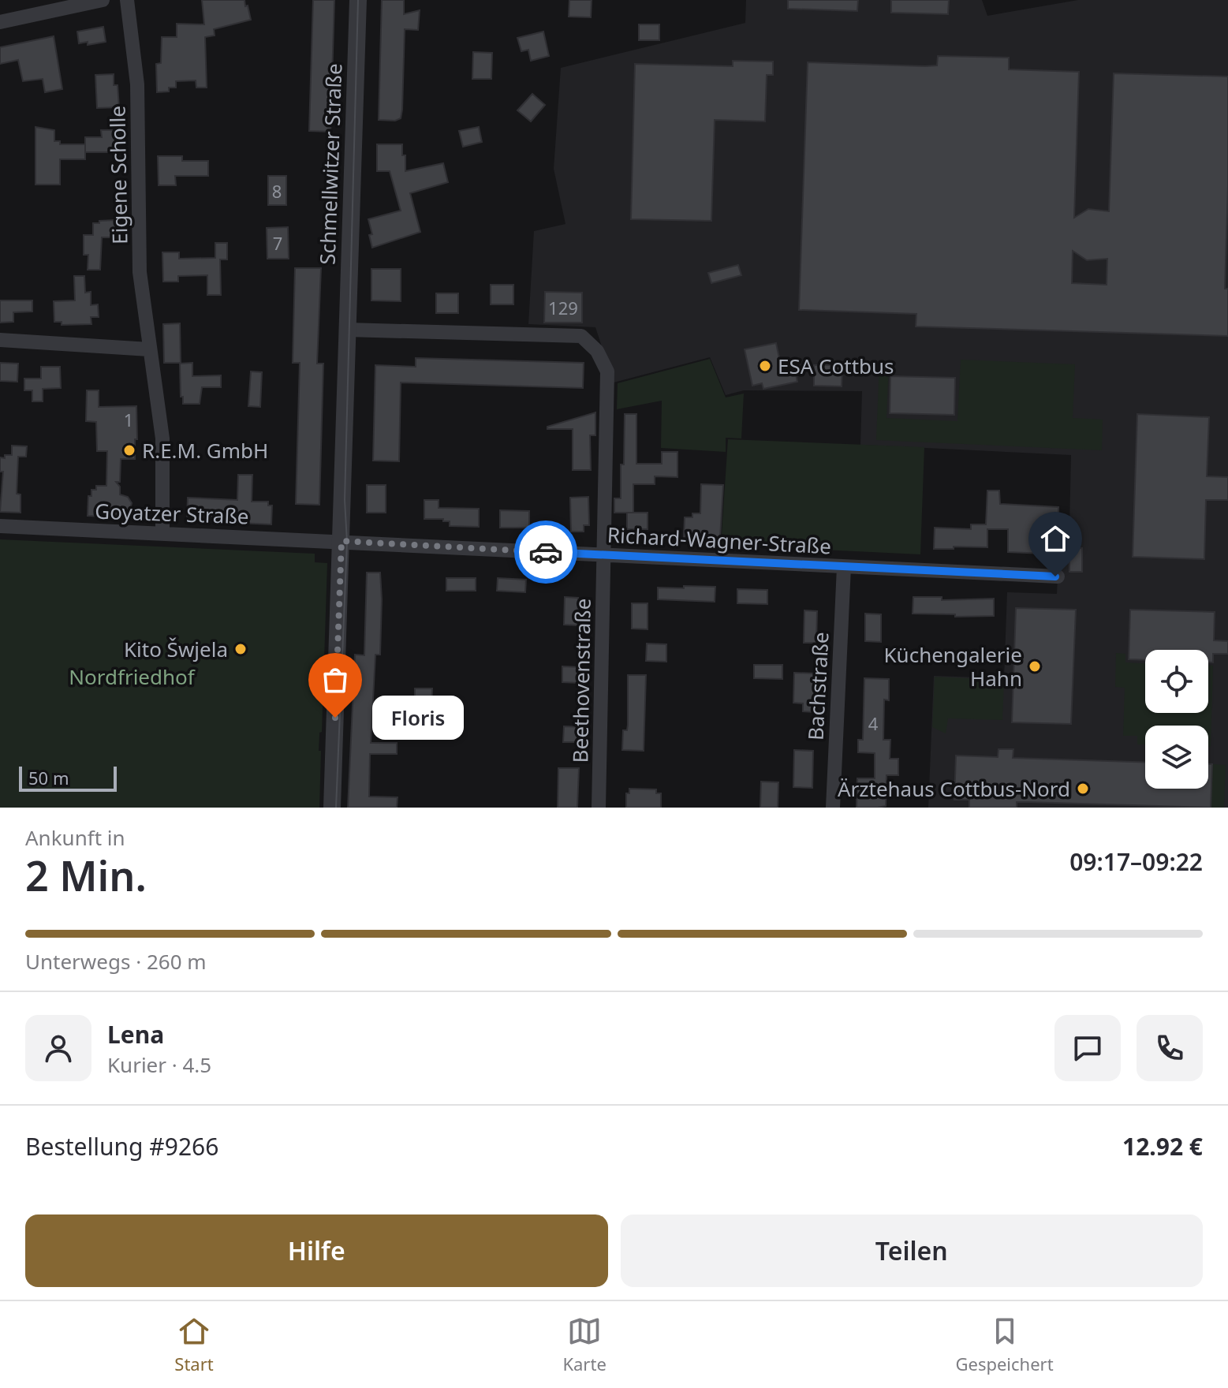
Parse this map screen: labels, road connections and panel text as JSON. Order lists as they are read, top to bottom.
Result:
{
  "streets": {
    "street": [
      "Schmellwitzer Straße",
      "Eigene Scholle",
      "Goyatzer Straße",
      "Richard-Wagner-Straße",
      "Beethovenstraße",
      "Bachstraße"
    ]
  },
  "crossings": [
    ["Schmellwitzer Straße", "Goyatzer Straße"],
    ["Schmellwitzer Straße", "Richard-Wagner-Straße"],
    ["Schmellwitzer Straße", "Beethovenstraße"],
    ["Eigene Scholle", "Goyatzer Straße"],
    ["Goyatzer Straße", "Richard-Wagner-Straße"],
    ["Richard-Wagner-Straße", "Beethovenstraße"],
    ["Richard-Wagner-Straße", "Bachstraße"]
  ],
  "parks": ["Nordfriedhof"],
  "places": [
    "ESA Cottbus",
    "R.E.M. GmbH",
    "Kito Šwjela",
    "Küchengalerie Hahn",
    "Floris",
    "Ärztehaus Cottbus-Nord"
  ],
  "house_numbers": [
    "8",
    "7",
    "129",
    "1",
    "4"
  ],
  "scale_bar": "50 m",
  "page": {
    "bubble": "Floris",
    "scale": "50 m",
    "heading": ["2 Min.", "Ankunft in", "09:17–09:22"],
    "panel": [
      "Lena",
      "Kurier · 4.5",
      "Bestellung #9266",
      "12.92 €"
    ],
    "bar": "Unterwegs · 260 m",
    "buttons": ["Hilfe", "Teilen"],
    "tabs": ["Start", "Karte", "Gespeichert"]
  }
}
